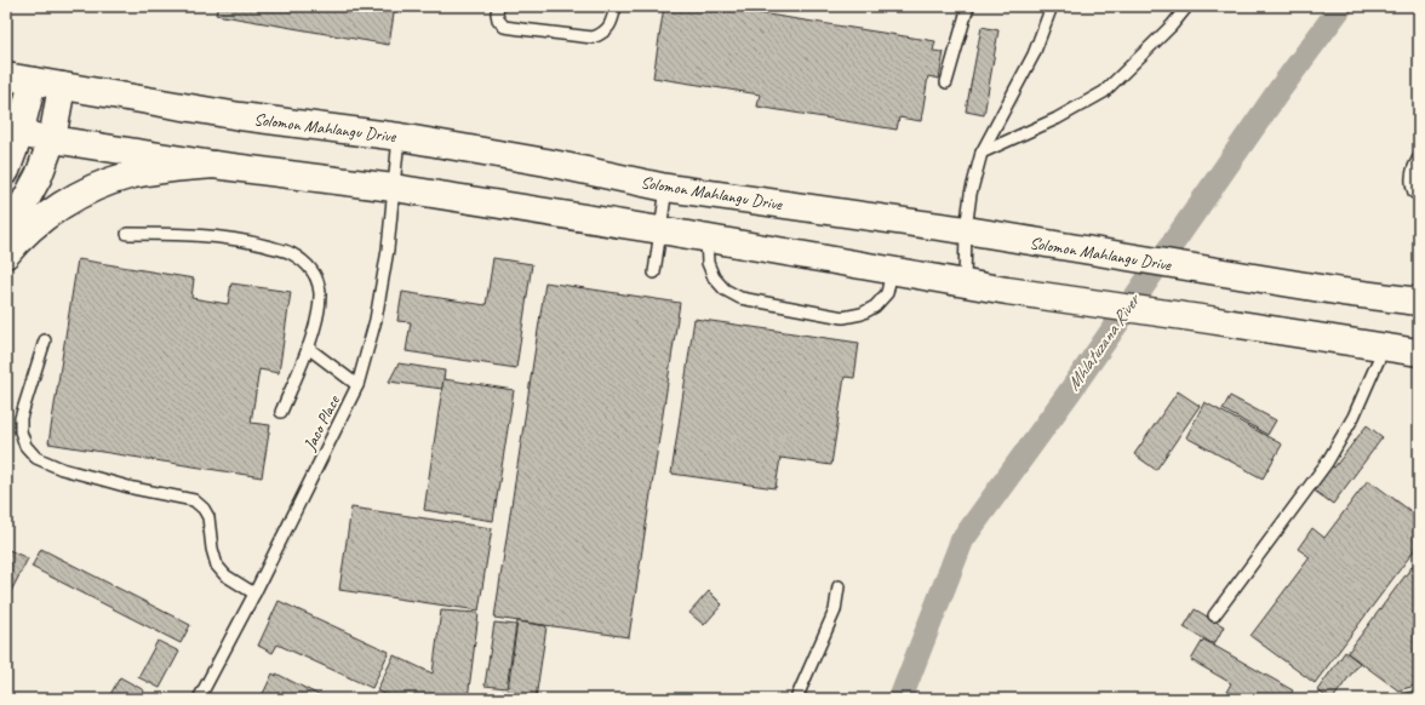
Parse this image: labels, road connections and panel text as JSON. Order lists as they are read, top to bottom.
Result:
{
  "streets": {
    "main road": ["Solomon Mahlangu Drive"],
    "lane": ["Jaco Place"]
  },
  "crossings": [
    ["Solomon Mahlangu Drive", "Jaco Place"]
  ],
  "water": ["Mhlatuzana River"]
}
